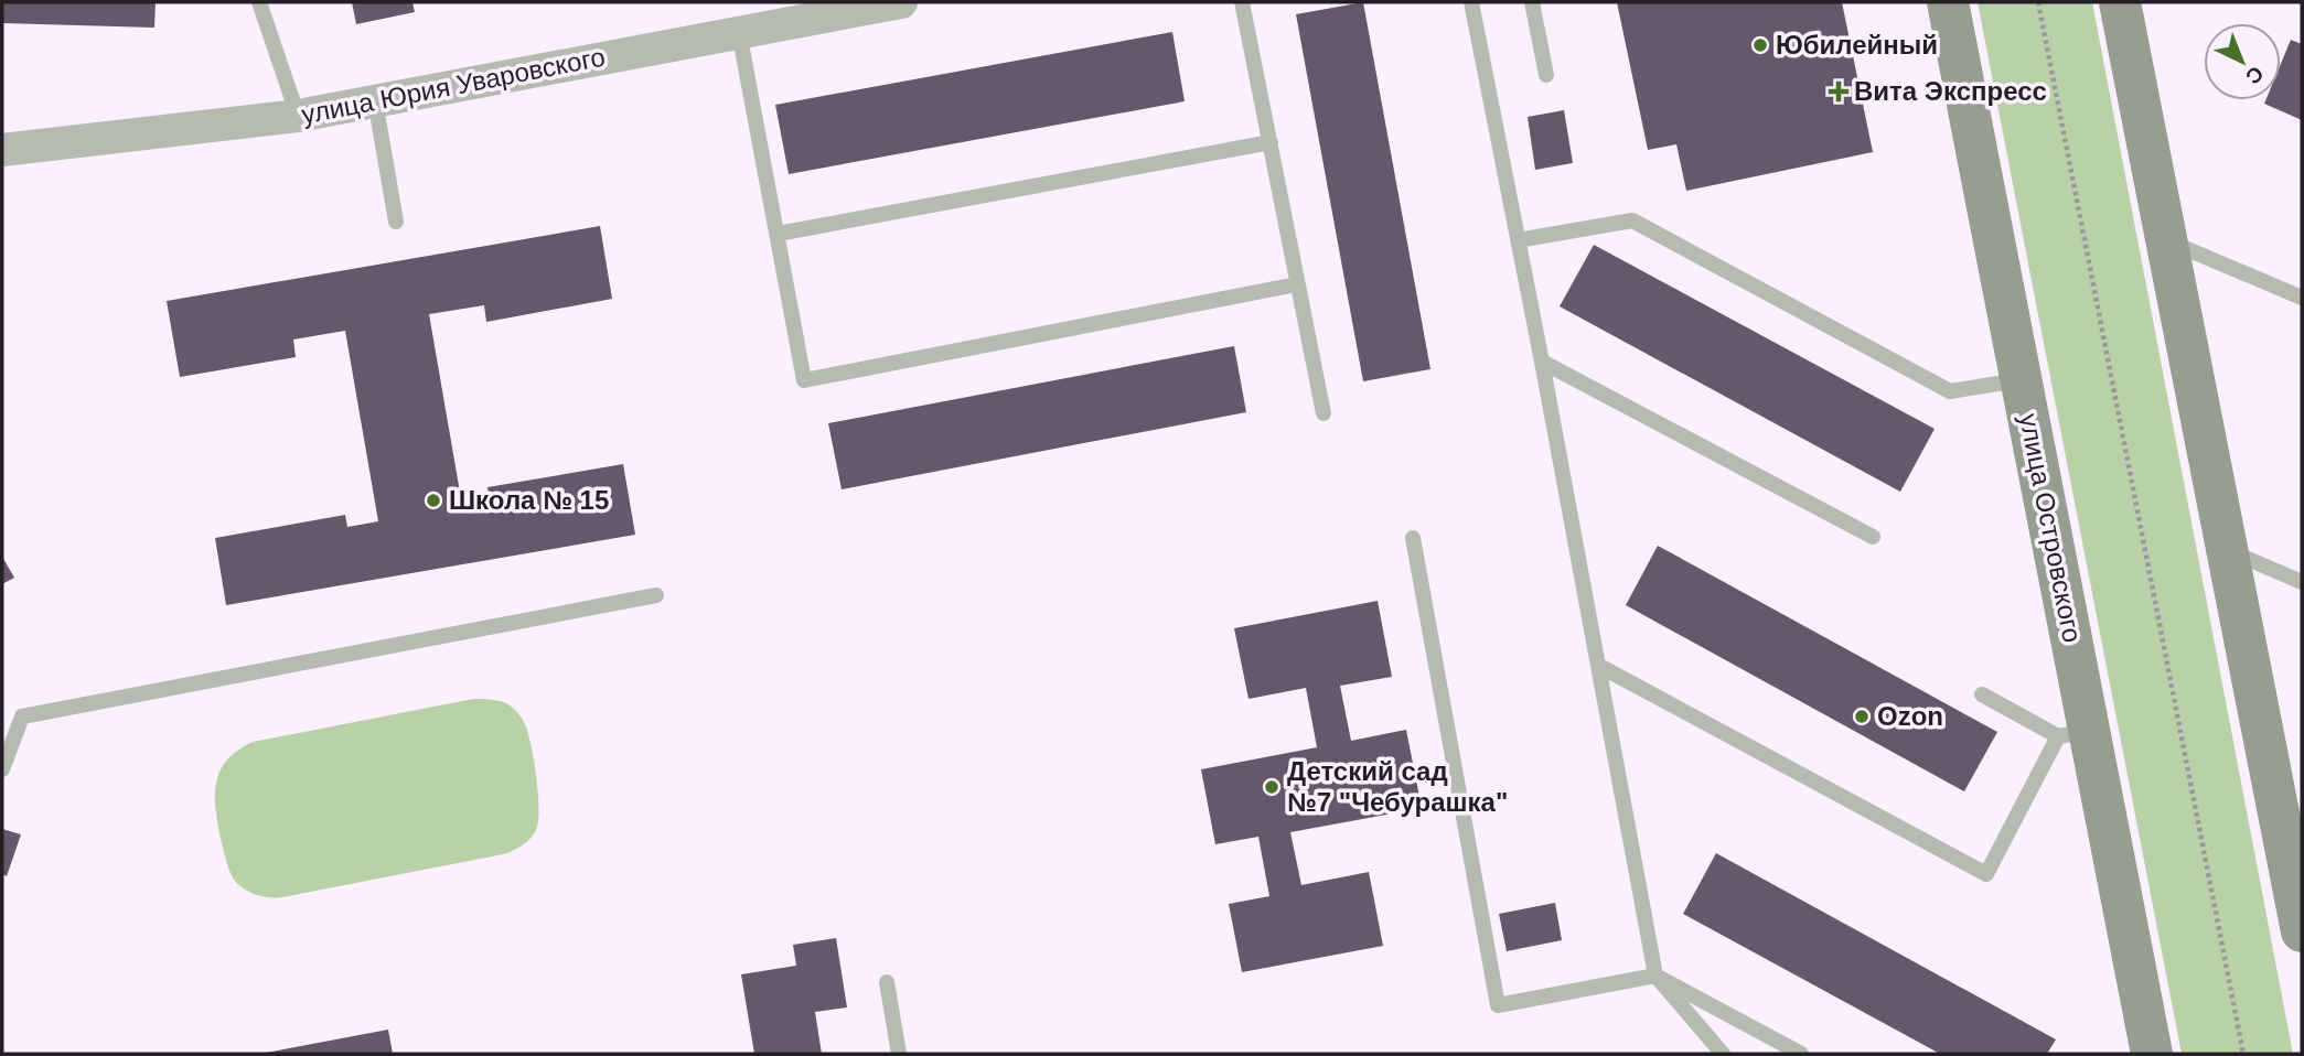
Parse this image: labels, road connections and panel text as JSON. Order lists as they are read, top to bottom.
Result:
{
  "streets": {
    "main road": ["улица Островского"],
    "street": ["улица Юрия Уваровского"]
  },
  "places": {
    "other": [
      "Юбилейный",
      "Школа № 15",
      "Ozon",
      "Детский сад №7 \"Чебурашка\""
    ],
    "health": ["Вита Экспресс"]
  },
  "north": "bottom right"
}
